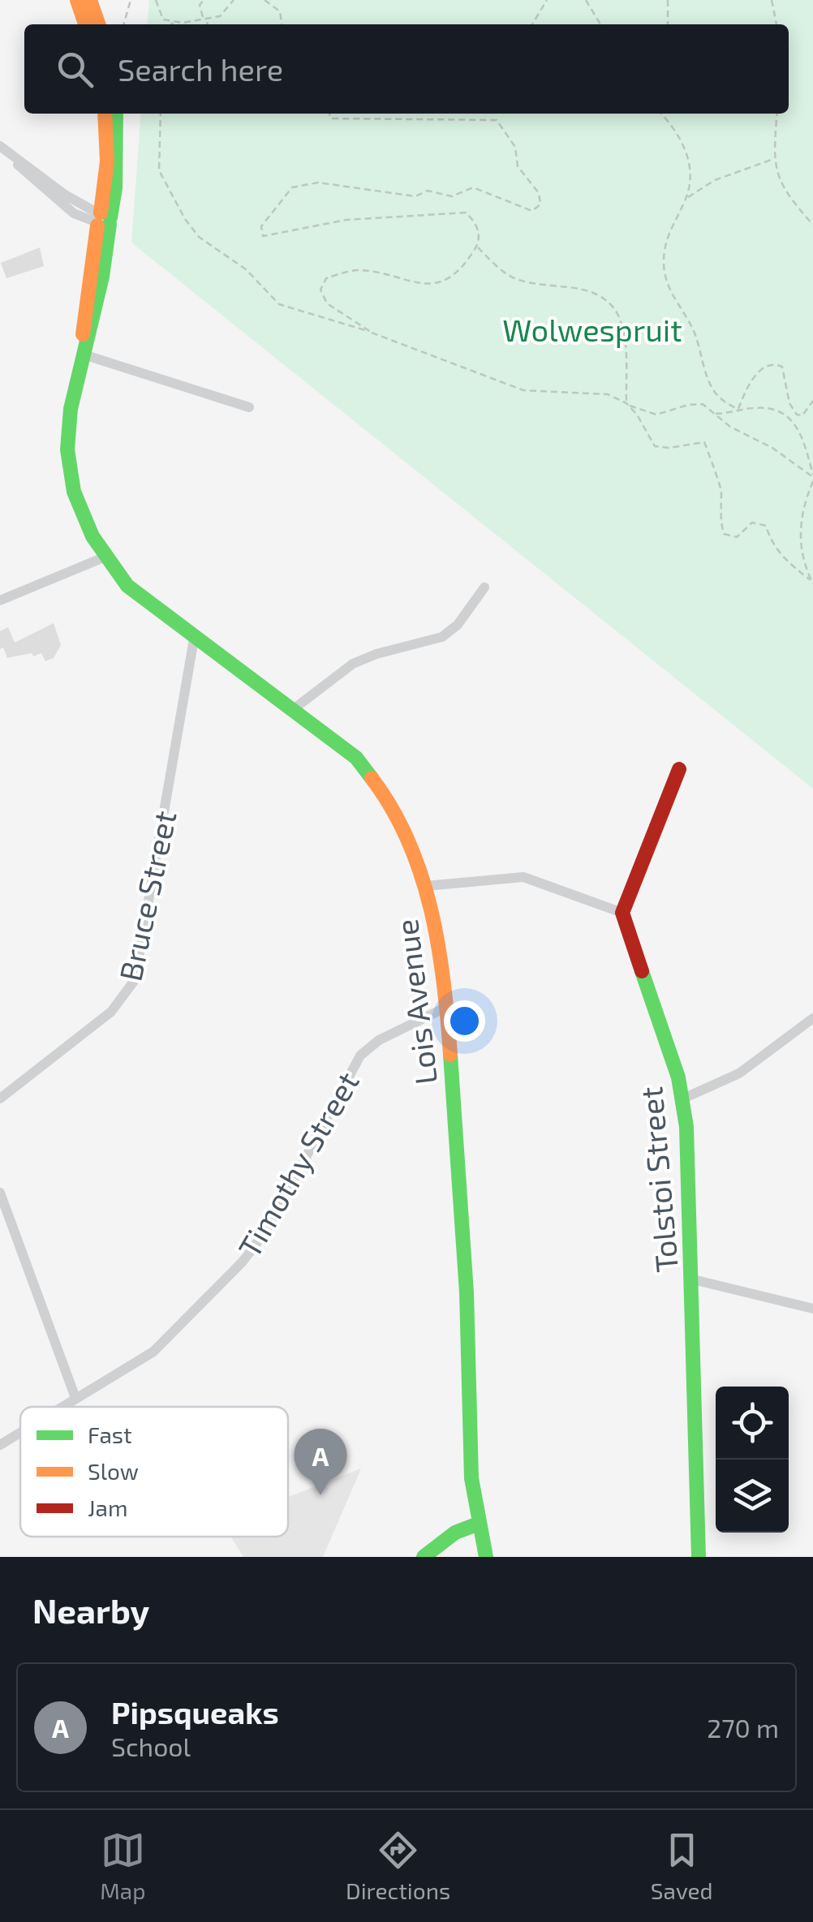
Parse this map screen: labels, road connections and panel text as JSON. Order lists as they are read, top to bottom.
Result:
{
  "streets": {
    "street": [
      "Bruce Street",
      "Lois Avenue",
      "Timothy Street",
      "Tolstoi Street"
    ]
  },
  "crossings": [
    ["Bruce Street", "Lois Avenue"],
    ["Lois Avenue", "Timothy Street"]
  ],
  "parks": ["Wolwespruit"],
  "legend": ["Fast", "Slow", "Jam"],
  "page": {
    "search": "Search here",
    "pins": "A",
    "heading": "Nearby",
    "list": [
      {
        "mark": "A",
        "name": "Pipsqueaks",
        "note": "School",
        "value": "270 m"
      }
    ],
    "nav": ["Map", "Directions", "Saved"]
  }
}
